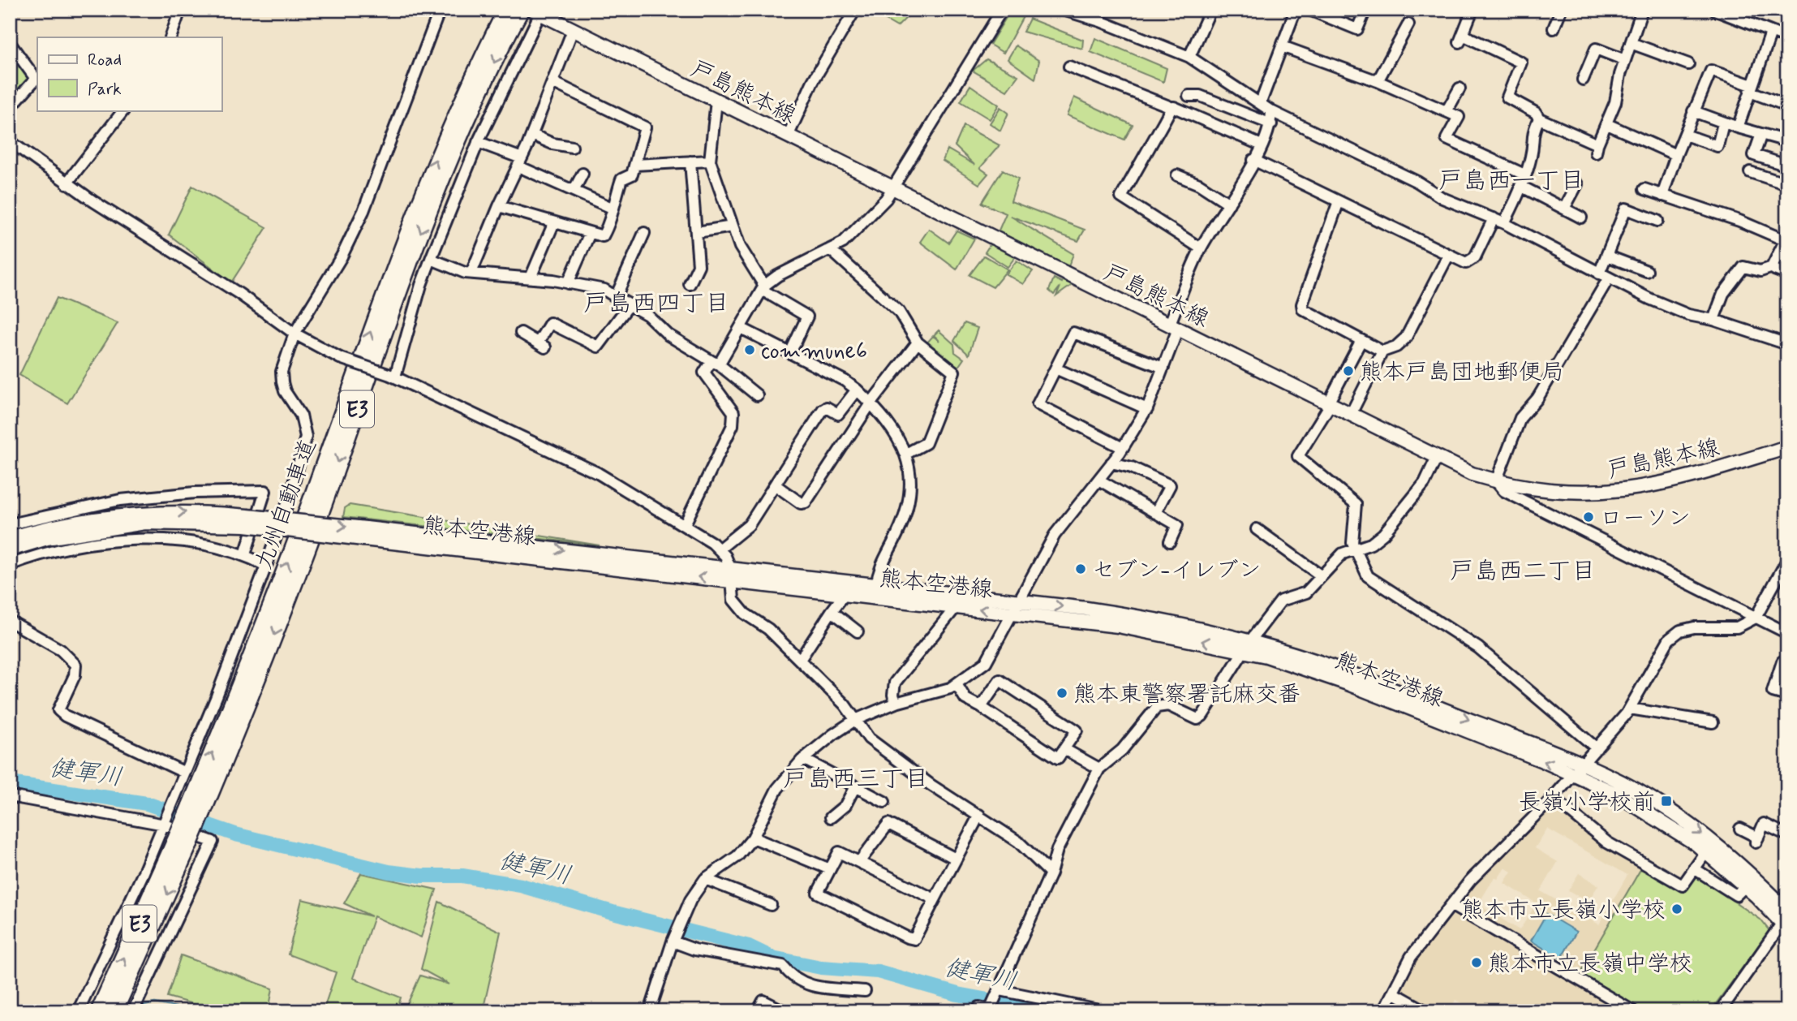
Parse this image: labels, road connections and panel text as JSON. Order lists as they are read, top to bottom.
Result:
{
  "streets": {
    "highway": ["E3", "九州自動車道"],
    "main road": ["戸島熊本線", "熊本空港線"]
  },
  "districts": [
    "戸島西一丁目",
    "戸島西四丁目",
    "戸島西二丁目",
    "戸島西三丁目"
  ],
  "water": ["健軍川"],
  "places": {
    "other": [
      "commune6",
      "熊本戸島団地郵便局",
      "ローソン",
      "セブン-イレブン",
      "熊本東警察署託麻交番",
      "熊本市立長嶺小学校",
      "熊本市立長嶺中学校"
    ],
    "transit": ["長嶺小学校前"]
  },
  "legend": ["Road", "Park"]
}
